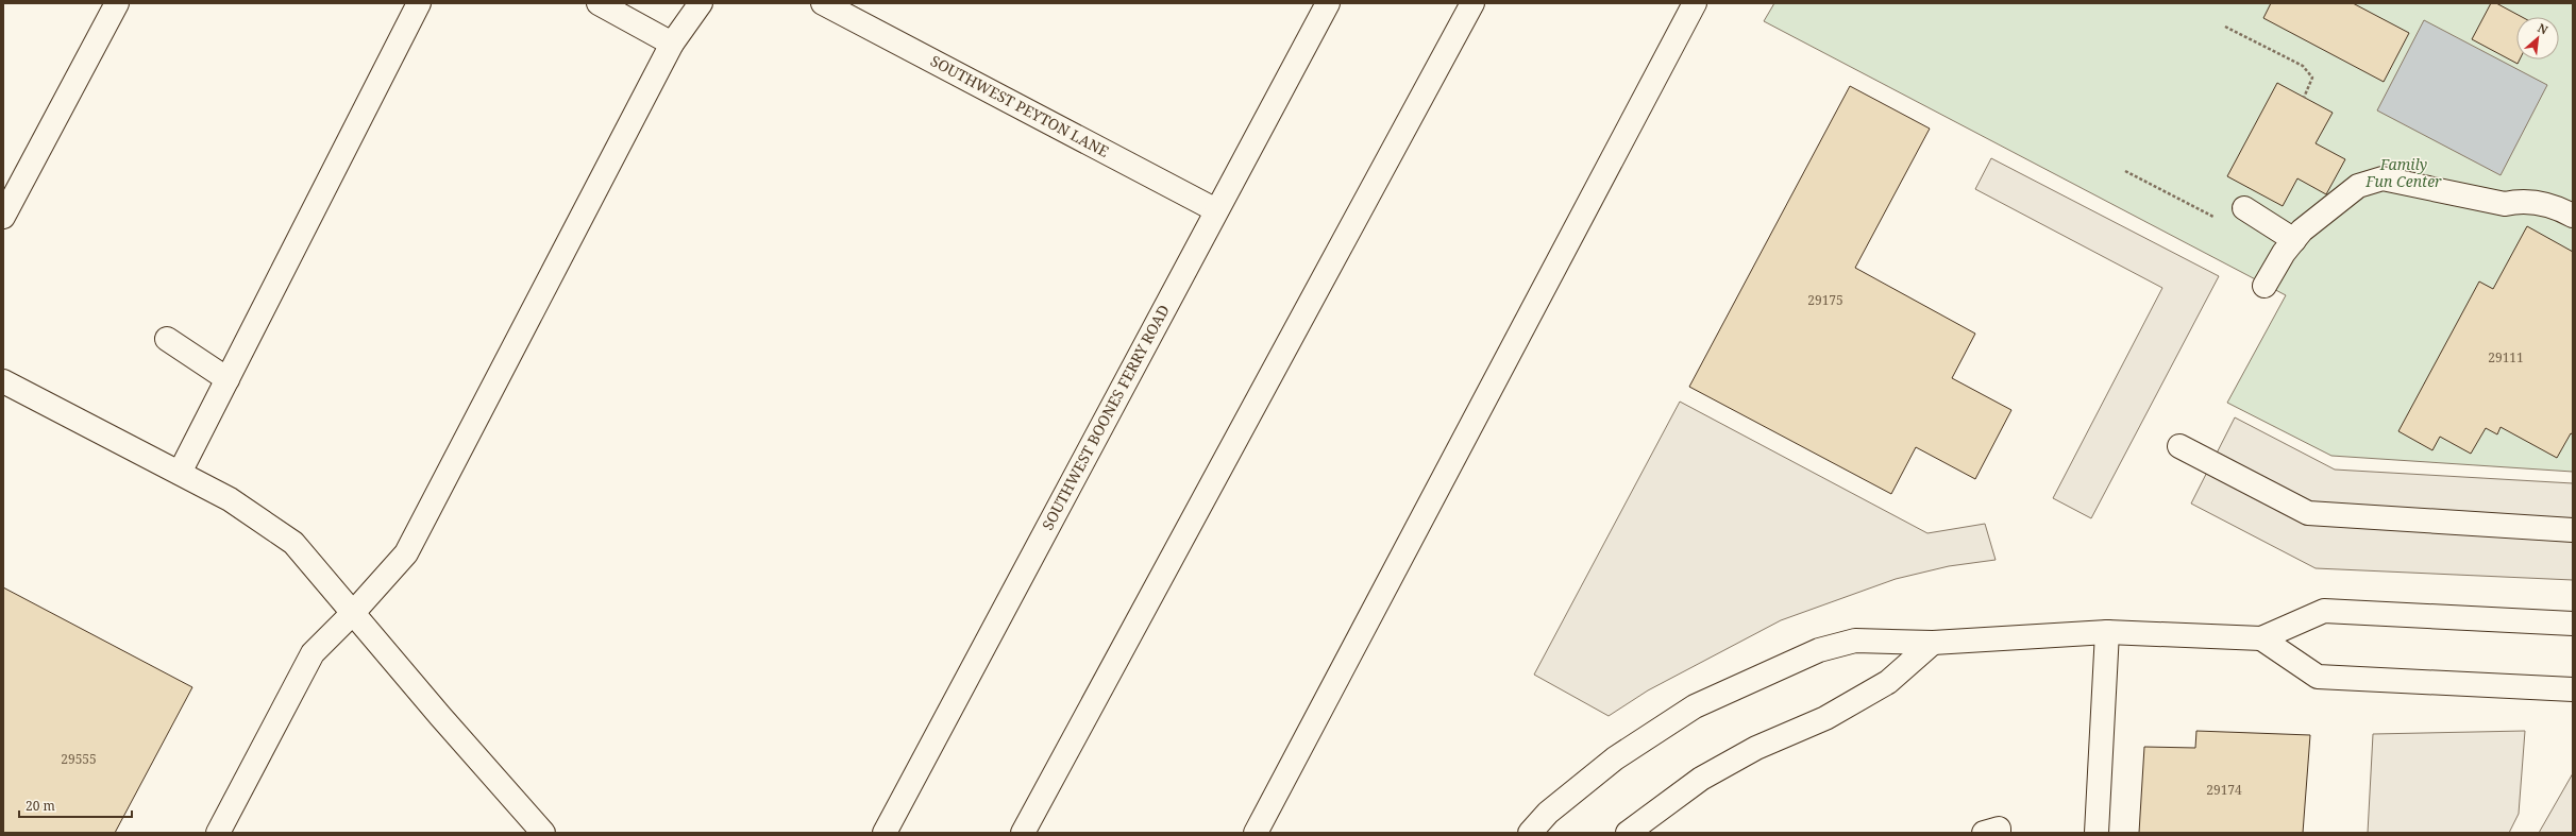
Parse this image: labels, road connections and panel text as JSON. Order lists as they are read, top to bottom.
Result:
{
  "streets": {
    "main road": ["SOUTHWEST PEYTON LANE", "SOUTHWEST BOONES FERRY ROAD"]
  },
  "crossings": [
    ["SOUTHWEST PEYTON LANE", "SOUTHWEST BOONES FERRY ROAD"]
  ],
  "parks": ["Family Fun Center"],
  "house_numbers": [
    "29175",
    "29111",
    "29555",
    "29174"
  ],
  "scale_bar": "20 m",
  "north": "top right"
}
